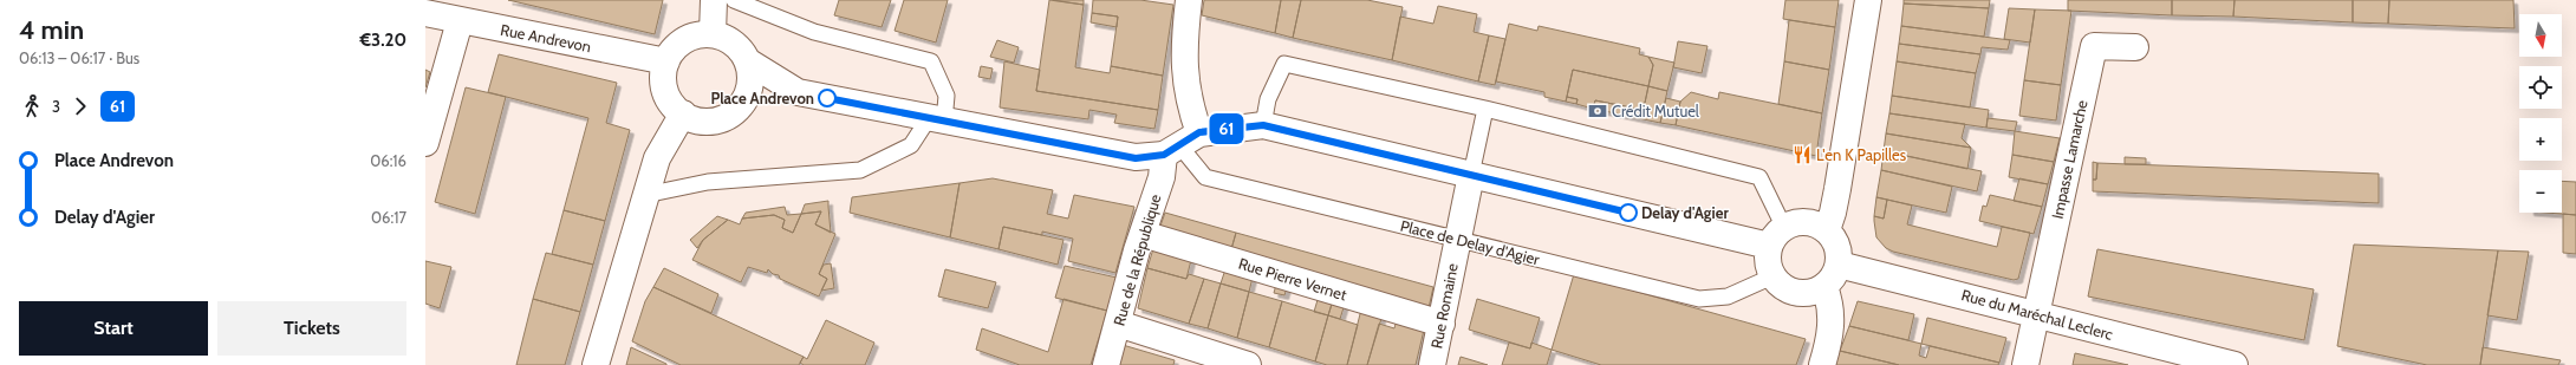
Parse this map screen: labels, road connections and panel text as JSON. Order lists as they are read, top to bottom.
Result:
{
  "streets": {
    "street": [
      "Rue Andrevon",
      "Impasse Lamarche",
      "Rue de la République",
      "Rue Pierre Vernet",
      "Rue Romaine",
      "Rue du Maréchal Leclerc"
    ],
    "lane": ["Place de Delay d'Agier"]
  },
  "crossings": [
    ["Impasse Lamarche", "Rue du Maréchal Leclerc"],
    ["Place de Delay d'Agier", "Rue de la République"],
    ["Place de Delay d'Agier", "Rue Romaine"],
    ["Place de Delay d'Agier", "Rue du Maréchal Leclerc"],
    ["Rue de la République", "Rue Pierre Vernet"],
    ["Rue Pierre Vernet", "Rue Romaine"]
  ],
  "places": {
    "other": ["Place Andrevon", "Delay d'Agier"],
    "bank": ["Crédit Mutuel"],
    "restaurant": ["L'en K Papilles"]
  },
  "lines": ["bus line 61"],
  "north": "bottom",
  "page": {
    "heading": ["4 min", "06:13 – 06:17 · Bus", "€3.20"],
    "on_map": "61",
    "map_buttons": ["+", "−"],
    "legs": ["3", "61"],
    "list": [
      {
        "name": "Place Andrevon",
        "value": "06:16"
      },
      {
        "name": "Delay d'Agier",
        "value": "06:17"
      }
    ],
    "buttons": ["Start", "Tickets"]
  }
}
